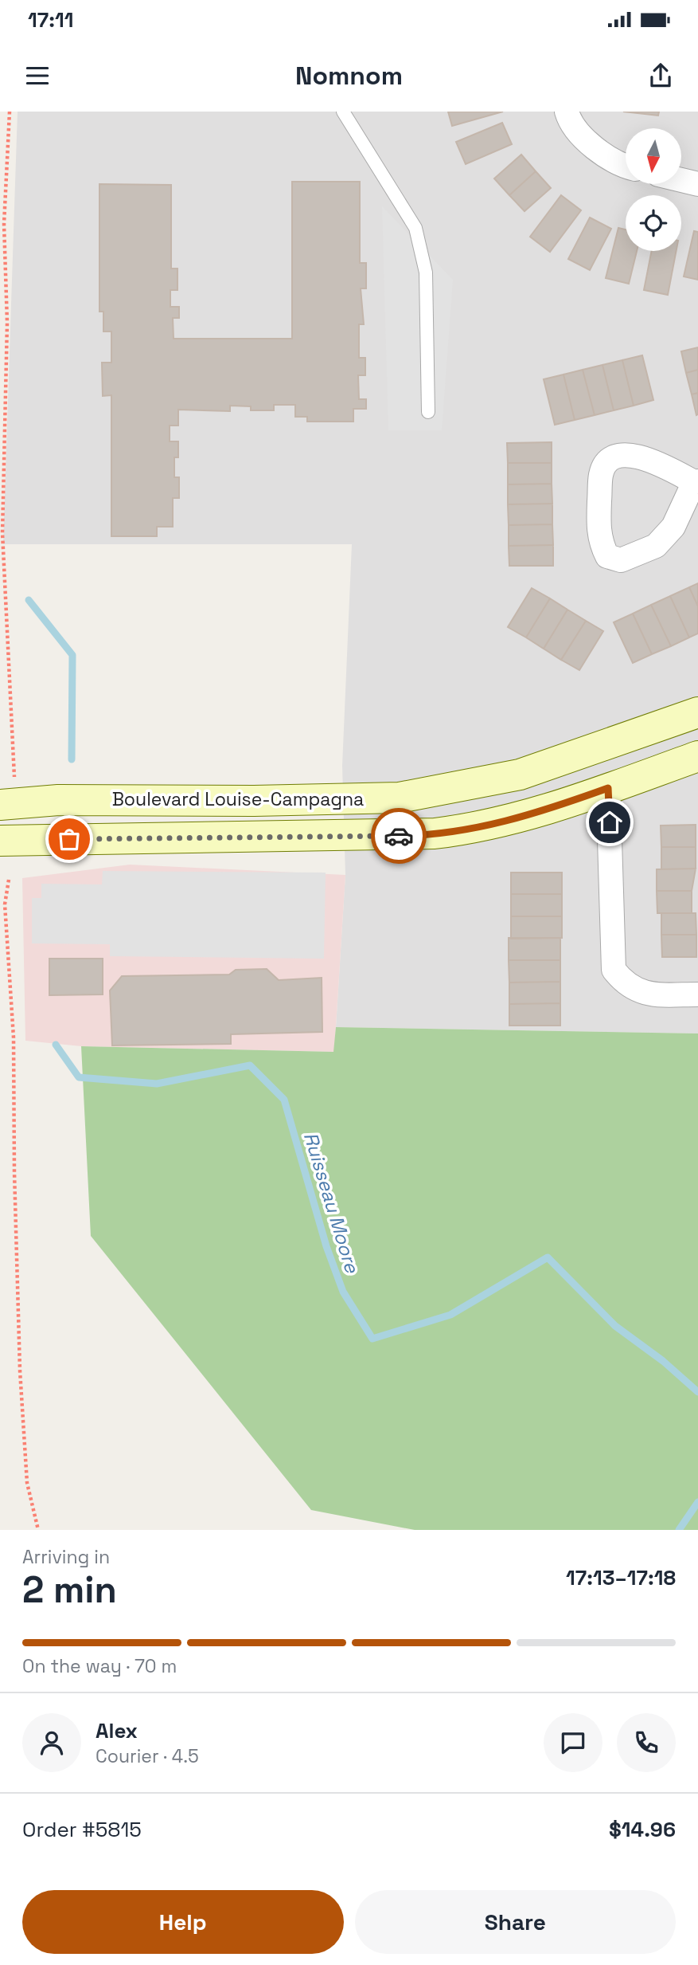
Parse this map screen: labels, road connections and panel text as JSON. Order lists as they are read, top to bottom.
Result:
{
  "streets": {
    "street": ["Boulevard Louise-Campagna"]
  },
  "water": ["Ruisseau Moore"],
  "north": "bottom",
  "page": {
    "status": "17:11",
    "header": "Nomnom",
    "heading": ["2 min", "Arriving in", "17:13–17:18"],
    "panel": [
      "Alex",
      "Courier · 4.5",
      "Order #5815",
      "$14.96"
    ],
    "bar": "On the way · 70 m",
    "buttons": ["Help", "Share"]
  }
}
